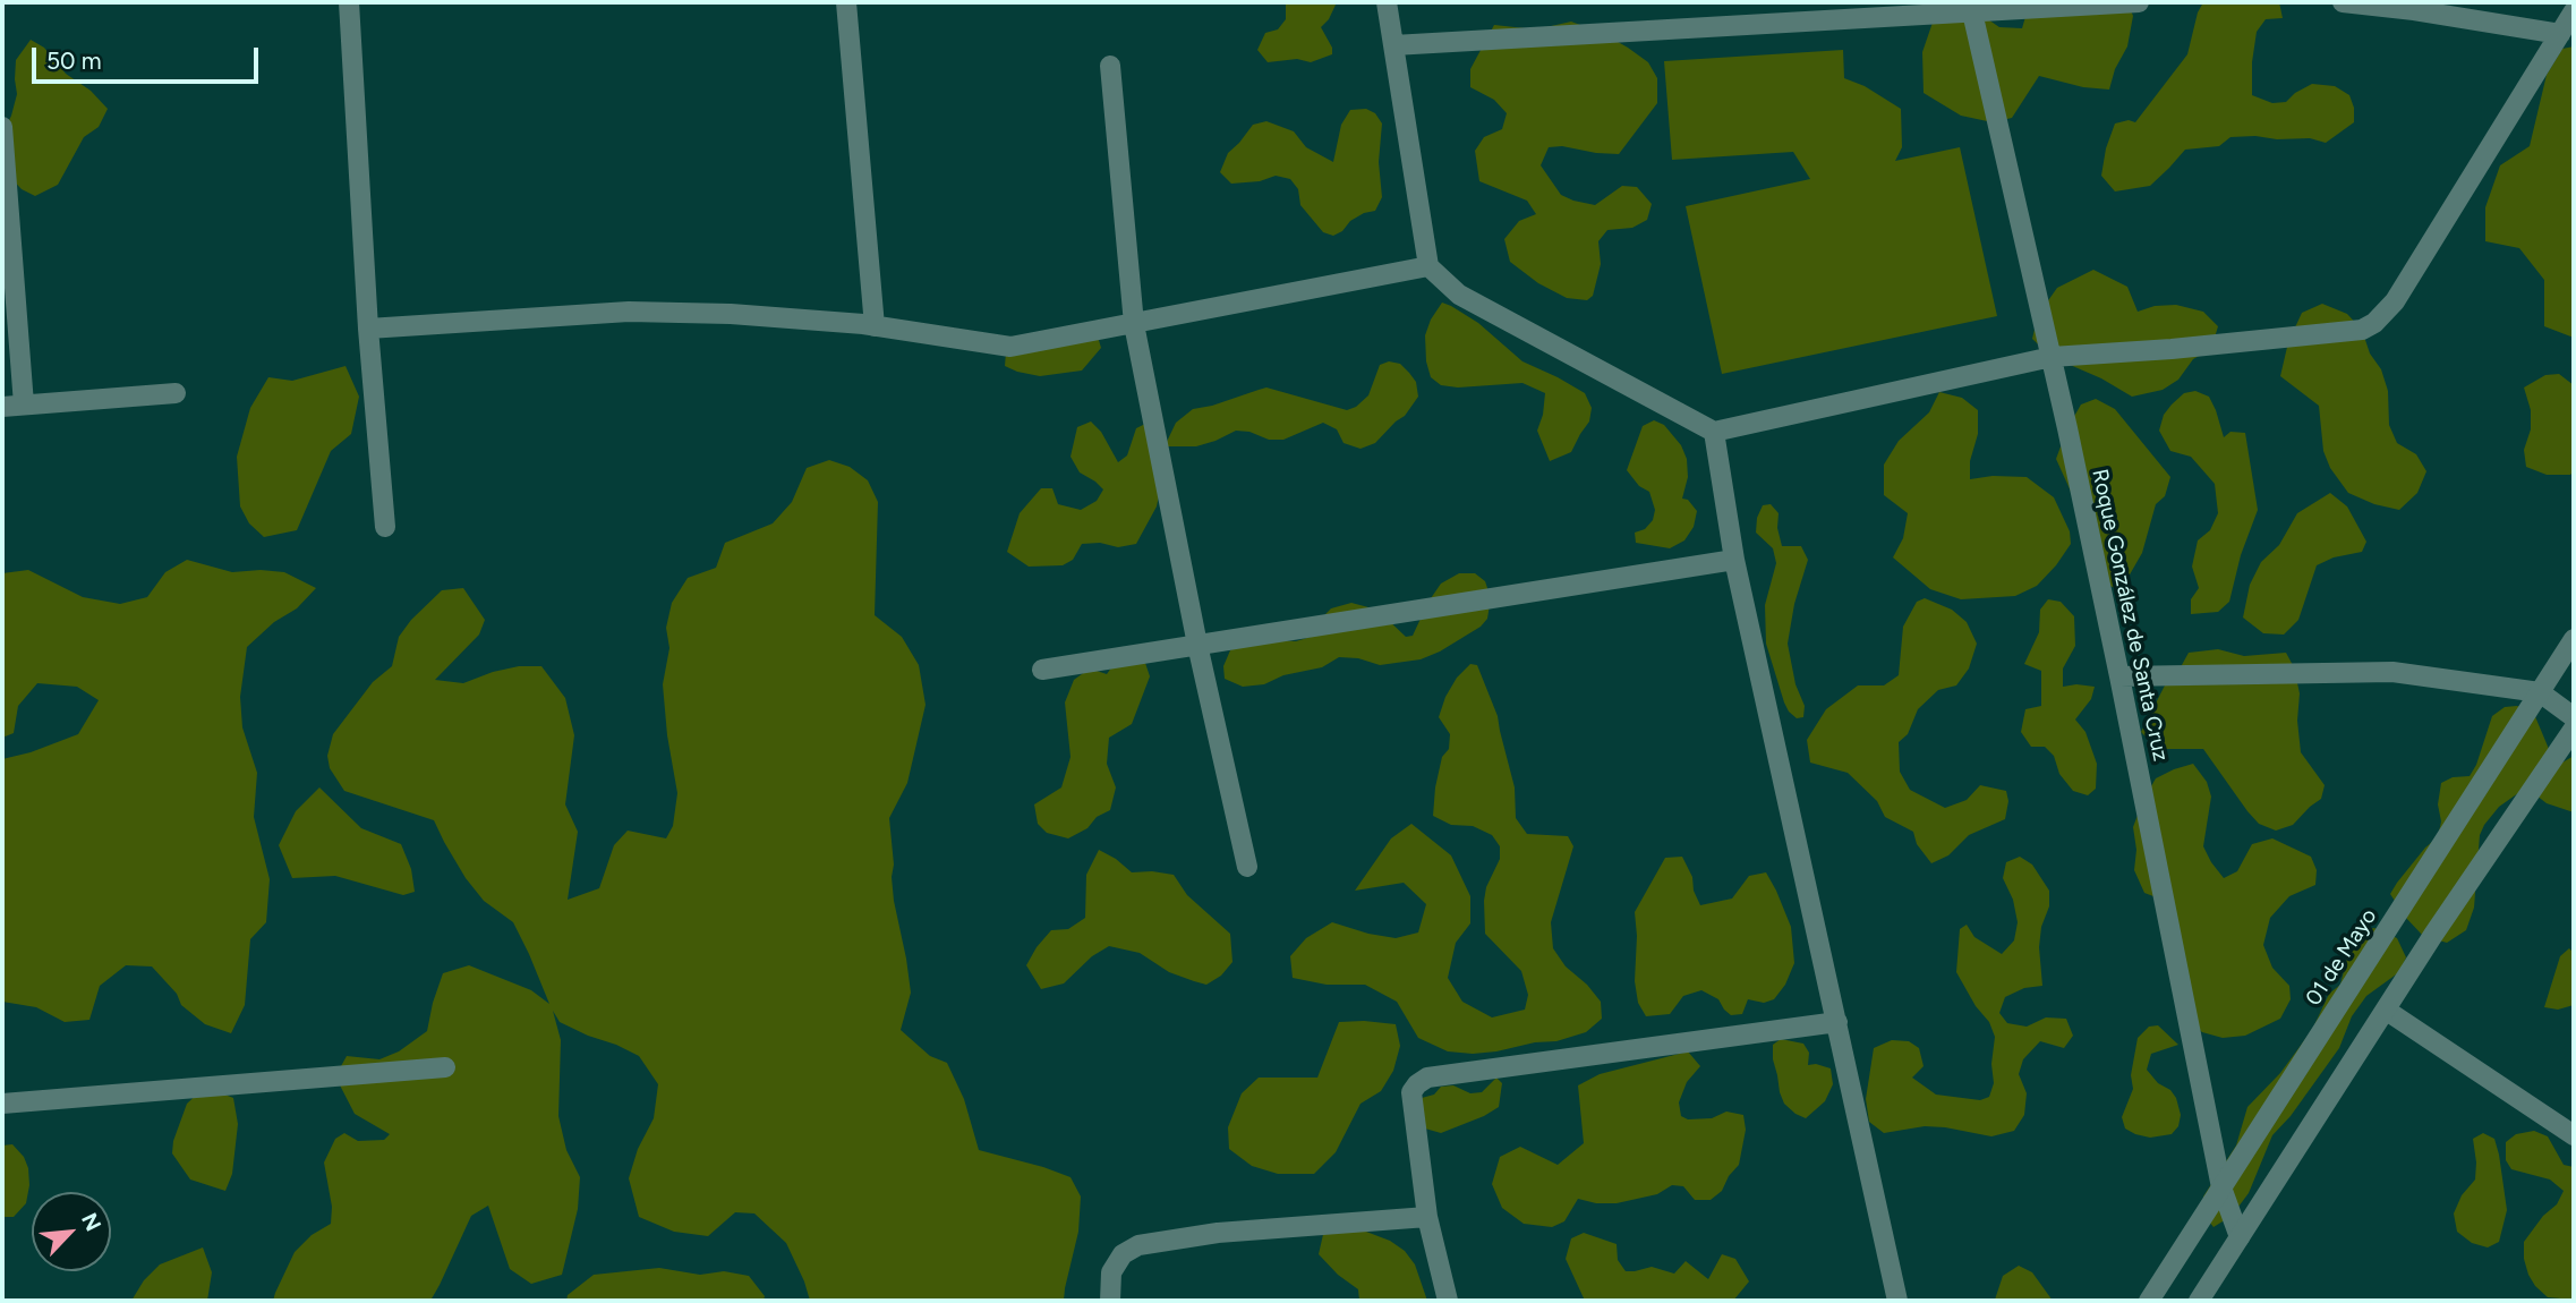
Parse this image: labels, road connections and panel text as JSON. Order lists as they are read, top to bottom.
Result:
{
  "streets": {
    "street": ["Roque González de Santa Cruz", "01 de Mayo"]
  },
  "crossings": [
    ["Roque González de Santa Cruz", "01 de Mayo"]
  ],
  "scale_bar": "50 m",
  "north": "top right"
}
